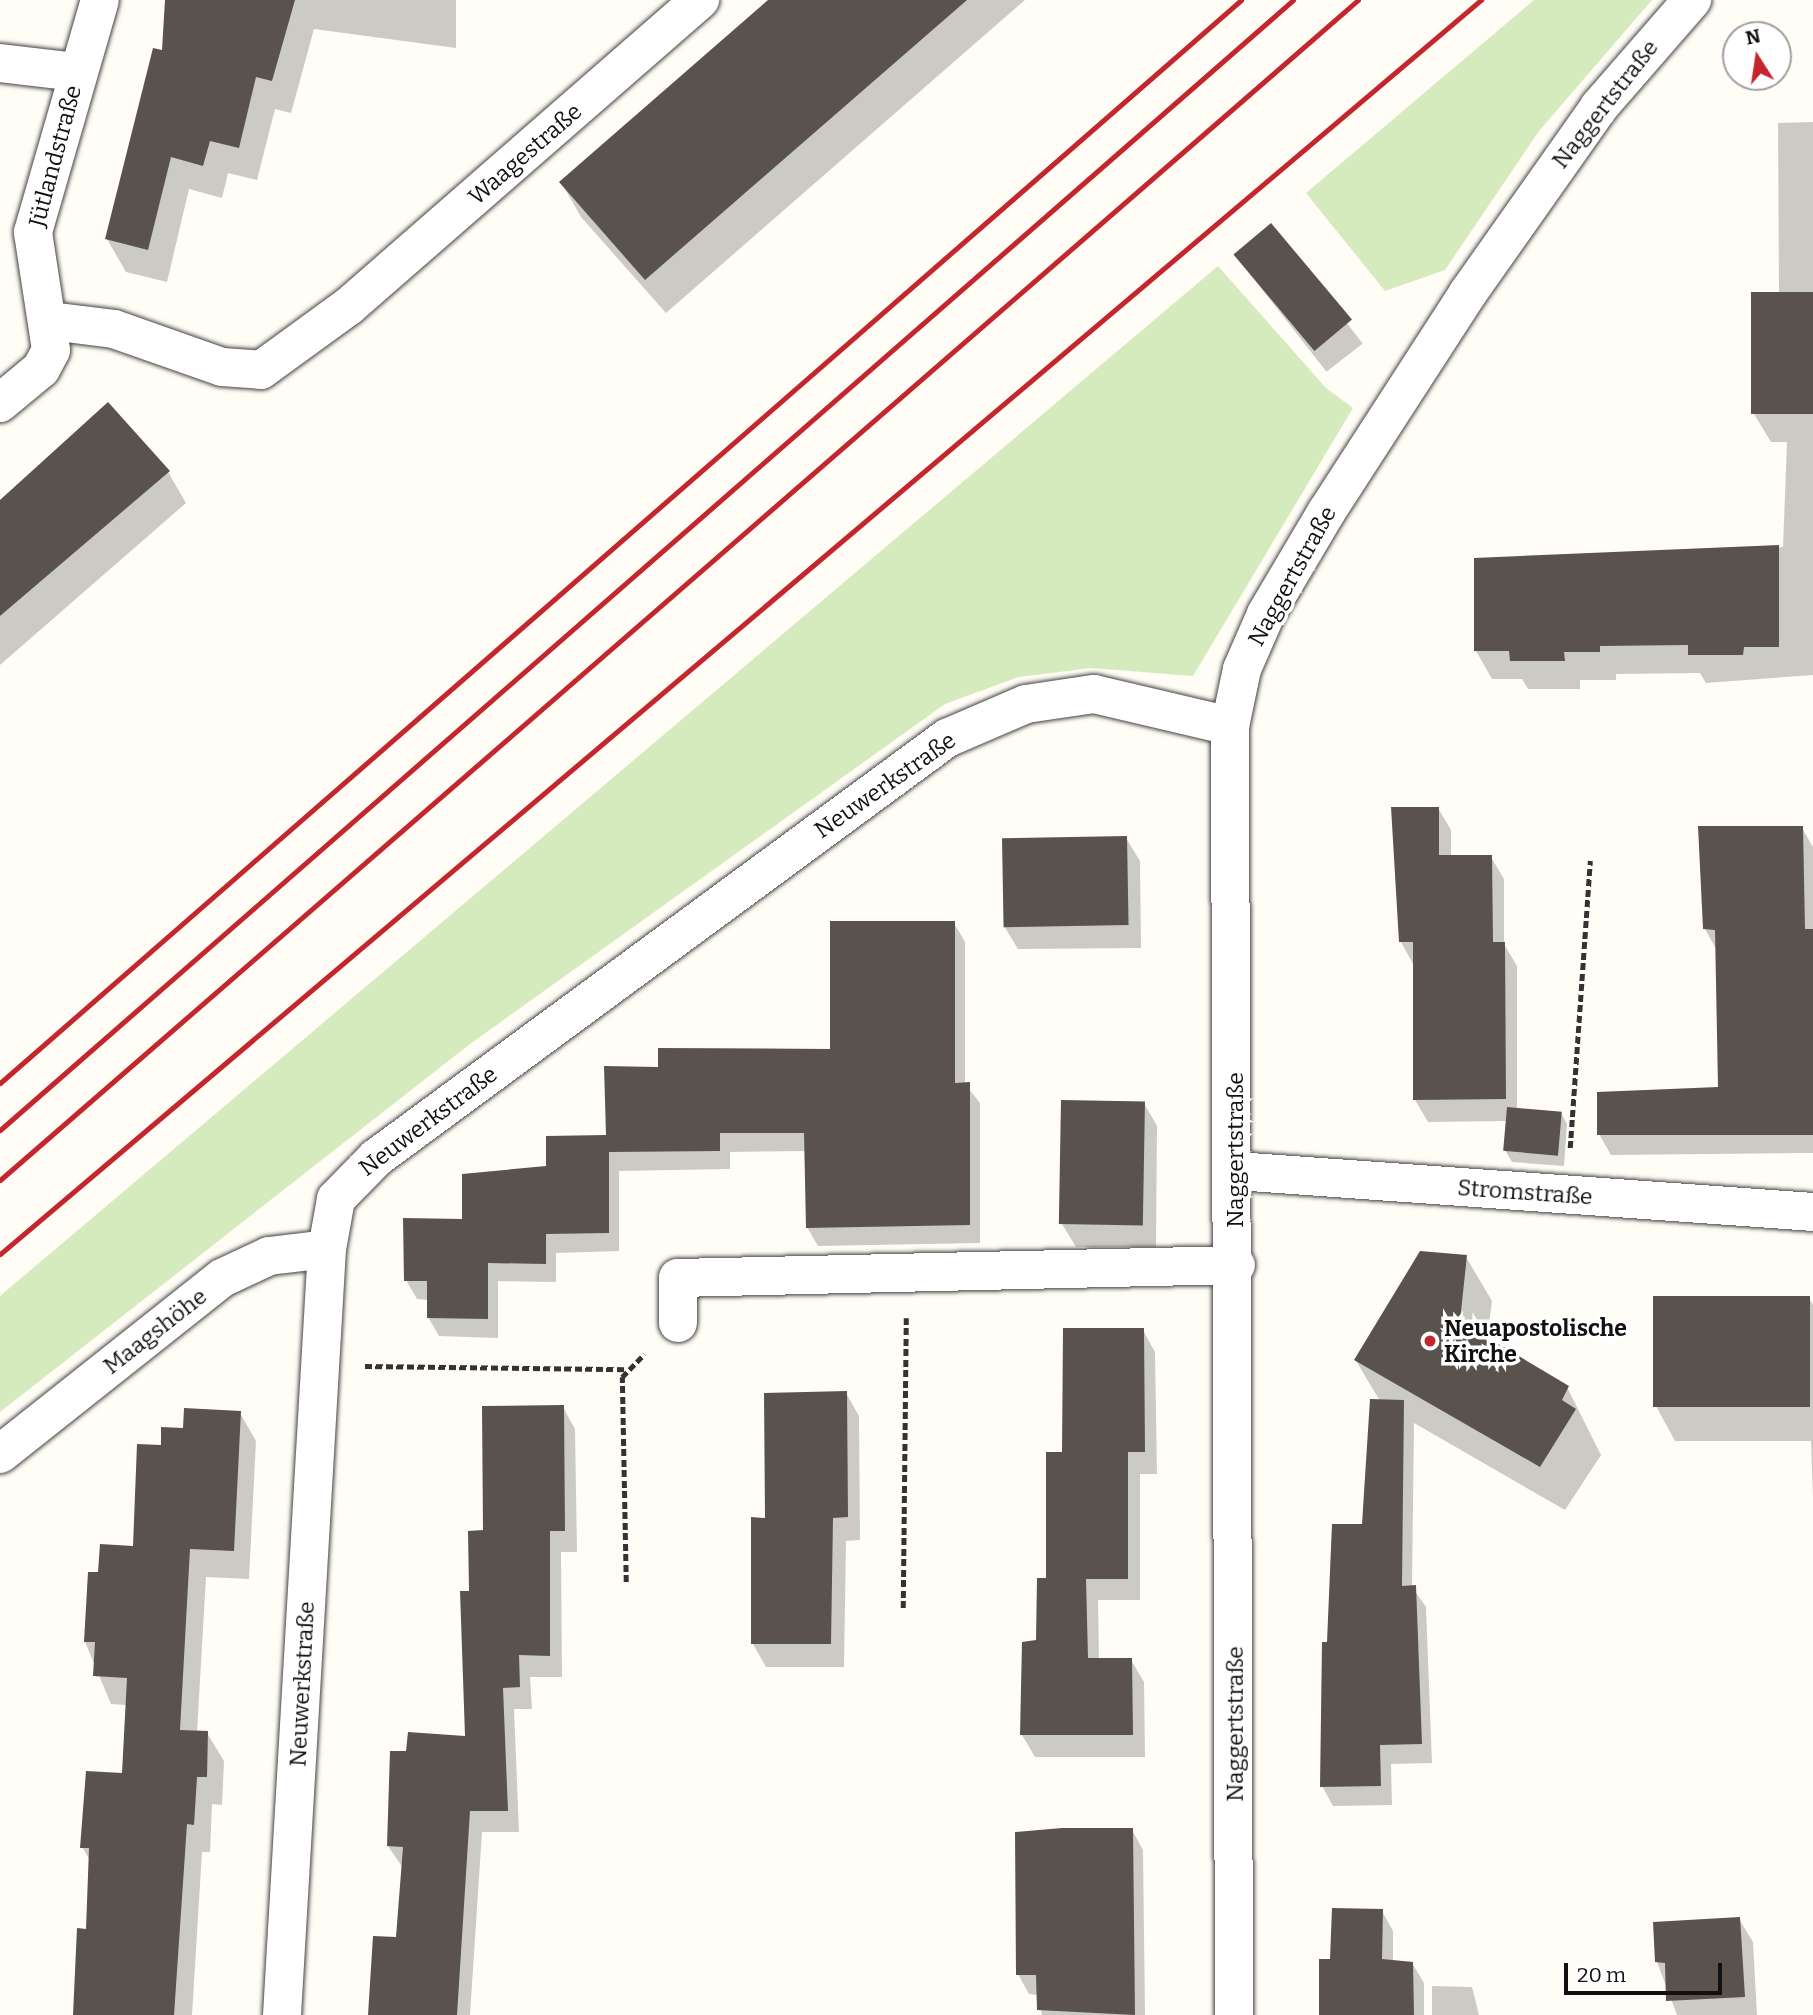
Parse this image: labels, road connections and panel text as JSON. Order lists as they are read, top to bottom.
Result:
{
  "streets": {
    "street": [
      "Naggertstraße",
      "Waagestraße",
      "Jütlandstraße",
      "Neuwerkstraße",
      "Stromstraße",
      "Maagshöhe"
    ]
  },
  "crossings": [
    ["Naggertstraße", "Neuwerkstraße"],
    ["Naggertstraße", "Stromstraße"],
    ["Waagestraße", "Jütlandstraße"],
    ["Neuwerkstraße", "Maagshöhe"]
  ],
  "places": ["Neuapostolische Kirche"],
  "scale_bar": "20 m",
  "north": "top"
}
